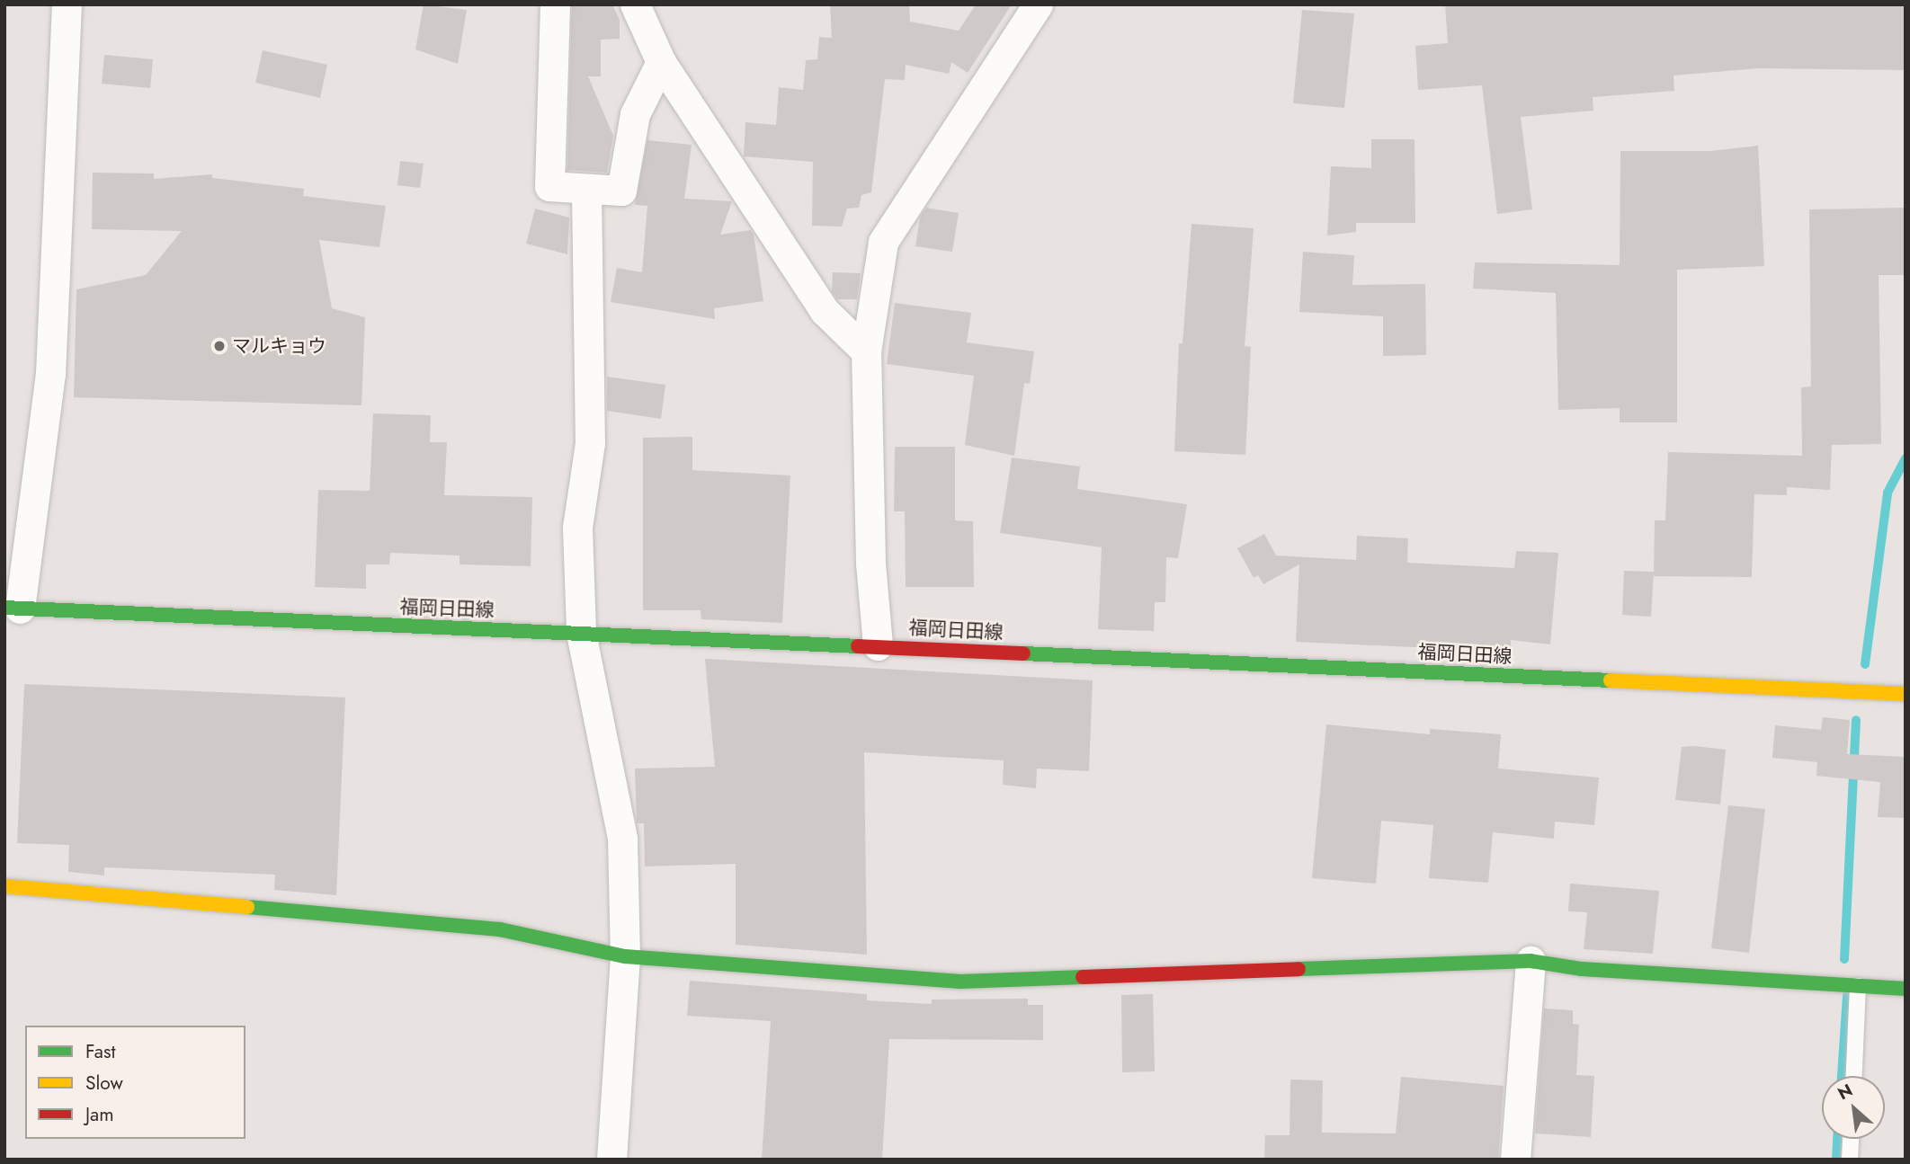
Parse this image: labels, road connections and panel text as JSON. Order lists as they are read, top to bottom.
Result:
{
  "streets": {
    "street": ["福岡日田線"]
  },
  "places": ["マルキョウ"],
  "legend": ["Fast", "Slow", "Jam"],
  "north": "top left"
}
